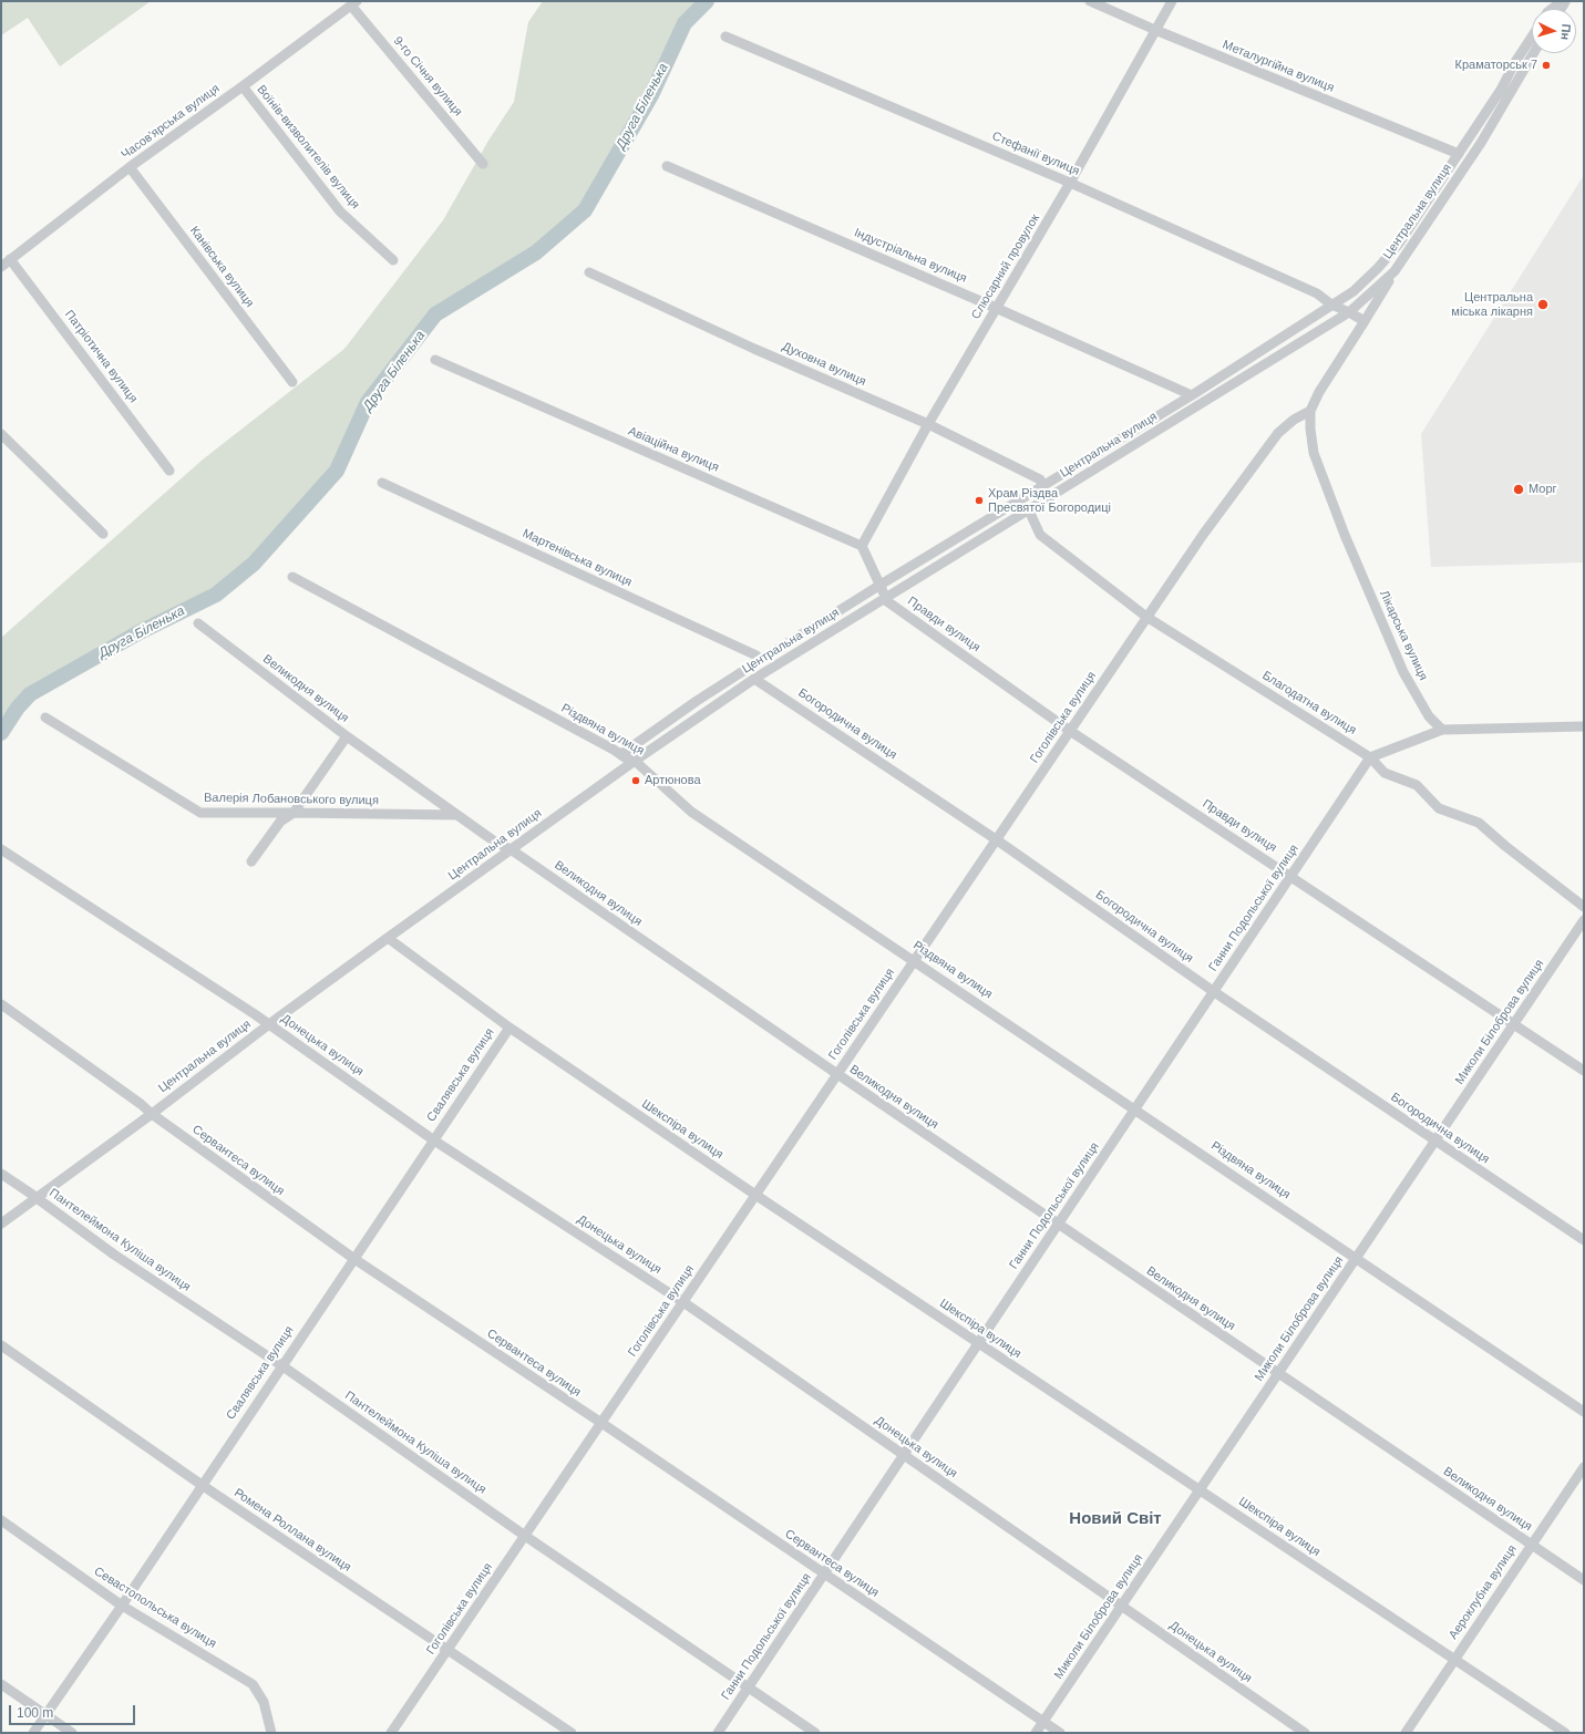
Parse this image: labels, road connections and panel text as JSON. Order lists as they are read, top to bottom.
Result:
{
  "streets": {
    "street": [
      "Металургійна вулиця",
      "9-го Січня вулиця",
      "Часов'ярська вулиця",
      "Воїнів-визволителів вулиця",
      "Стефанії вулиця",
      "Центральна вулиця",
      "Індустріальна вулиця",
      "Канівська вулиця",
      "Слюсарний провулок",
      "Патріотична вулиця",
      "Духовна вулиця",
      "Авіаційна вулиця",
      "Мартенівська вулиця",
      "Правди вулиця",
      "Лікарська вулиця",
      "Великодня вулиця",
      "Благодатна вулиця",
      "Гоголівська вулиця",
      "Богородична вулиця",
      "Різдвяна вулиця",
      "Валерія Лобановського вулиця",
      "Ганни Подольської вулиця",
      "Миколи Білоброва вулиця",
      "Донецька вулиця",
      "Свалявська вулиця",
      "Шекспіра вулиця",
      "Сервантеса вулиця",
      "Пантелеймона Куліша вулиця",
      "Ромена Роллана вулиця",
      "Аероклубна вулиця",
      "Севастопольська вулиця"
    ]
  },
  "crossings": [
    ["Металургійна вулиця", "Центральна вулиця"],
    ["Металургійна вулиця", "Слюсарний провулок"],
    ["9-го Січня вулиця", "Часов'ярська вулиця"],
    ["Часов'ярська вулиця", "Воїнів-визволителів вулиця"],
    ["Часов'ярська вулиця", "Канівська вулиця"],
    ["Часов'ярська вулиця", "Патріотична вулиця"],
    ["Стефанії вулиця", "Центральна вулиця"],
    ["Стефанії вулиця", "Слюсарний провулок"],
    ["Центральна вулиця", "Індустріальна вулиця"],
    ["Центральна вулиця", "Духовна вулиця"],
    ["Центральна вулиця", "Мартенівська вулиця"],
    ["Центральна вулиця", "Правди вулиця"],
    ["Центральна вулиця", "Великодня вулиця"],
    ["Центральна вулиця", "Благодатна вулиця"],
    ["Центральна вулиця", "Богородична вулиця"],
    ["Центральна вулиця", "Різдвяна вулиця"],
    ["Центральна вулиця", "Донецька вулиця"],
    ["Центральна вулиця", "Шекспіра вулиця"],
    ["Центральна вулиця", "Сервантеса вулиця"],
    ["Центральна вулиця", "Пантелеймона Куліша вулиця"],
    ["Індустріальна вулиця", "Слюсарний провулок"],
    ["Слюсарний провулок", "Духовна вулиця"],
    ["Слюсарний провулок", "Авіаційна вулиця"],
    ["Правди вулиця", "Гоголівська вулиця"],
    ["Правди вулиця", "Ганни Подольської вулиця"],
    ["Правди вулиця", "Миколи Білоброва вулиця"],
    ["Лікарська вулиця", "Гоголівська вулиця"],
    ["Великодня вулиця", "Гоголівська вулиця"],
    ["Великодня вулиця", "Валерія Лобановського вулиця"],
    ["Великодня вулиця", "Ганни Подольської вулиця"],
    ["Великодня вулиця", "Миколи Білоброва вулиця"],
    ["Великодня вулиця", "Аероклубна вулиця"],
    ["Благодатна вулиця", "Гоголівська вулиця"],
    ["Благодатна вулиця", "Ганни Подольської вулиця"],
    ["Гоголівська вулиця", "Богородична вулиця"],
    ["Гоголівська вулиця", "Різдвяна вулиця"],
    ["Гоголівська вулиця", "Донецька вулиця"],
    ["Гоголівська вулиця", "Шекспіра вулиця"],
    ["Гоголівська вулиця", "Сервантеса вулиця"],
    ["Гоголівська вулиця", "Пантелеймона Куліша вулиця"],
    ["Гоголівська вулиця", "Ромена Роллана вулиця"],
    ["Богородична вулиця", "Ганни Подольської вулиця"],
    ["Богородична вулиця", "Миколи Білоброва вулиця"],
    ["Різдвяна вулиця", "Ганни Подольської вулиця"],
    ["Різдвяна вулиця", "Миколи Білоброва вулиця"],
    ["Ганни Подольської вулиця", "Донецька вулиця"],
    ["Ганни Подольської вулиця", "Шекспіра вулиця"],
    ["Ганни Подольської вулиця", "Сервантеса вулиця"],
    ["Ганни Подольської вулиця", "Пантелеймона Куліша вулиця"],
    ["Миколи Білоброва вулиця", "Донецька вулиця"],
    ["Миколи Білоброва вулиця", "Шекспіра вулиця"],
    ["Миколи Білоброва вулиця", "Сервантеса вулиця"],
    ["Донецька вулиця", "Свалявська вулиця"],
    ["Свалявська вулиця", "Шекспіра вулиця"],
    ["Свалявська вулиця", "Сервантеса вулиця"],
    ["Свалявська вулиця", "Пантелеймона Куліша вулиця"],
    ["Свалявська вулиця", "Ромена Роллана вулиця"],
    ["Свалявська вулиця", "Севастопольська вулиця"],
    ["Шекспіра вулиця", "Аероклубна вулиця"]
  ],
  "districts": ["Новий Світ"],
  "water": ["Друга Біленька"],
  "places": [
    "Краматорськ 7",
    "Центральна міська лікарня",
    "Морг",
    "Храм Різдва Пресвятої Богородиці",
    "Артюнова"
  ],
  "scale_bar": "100 m",
  "north": "right"
}
